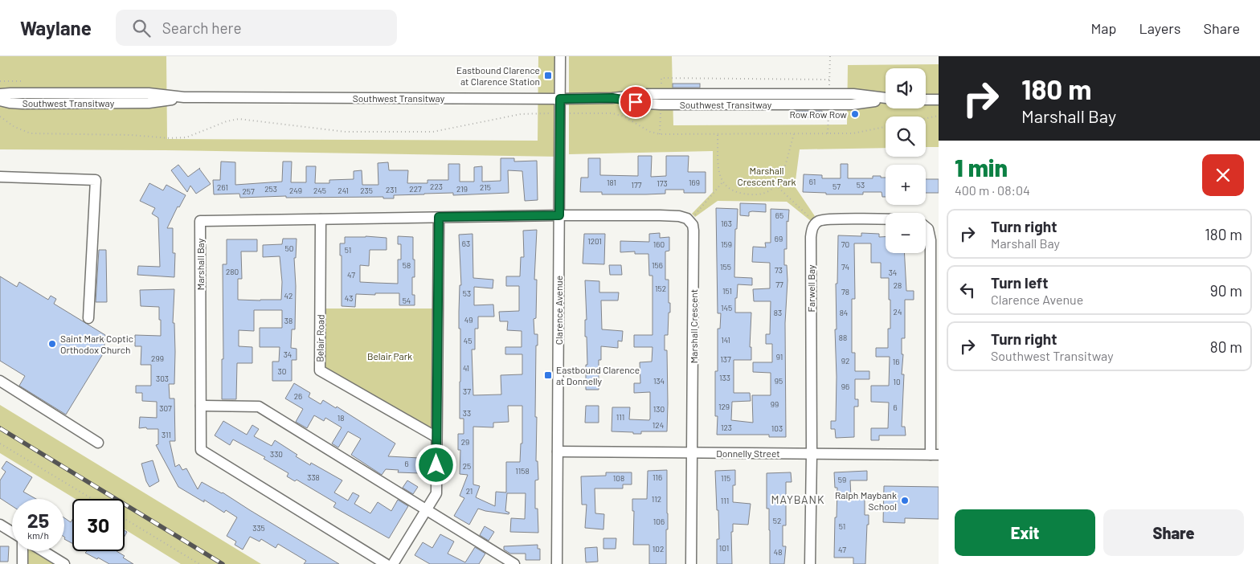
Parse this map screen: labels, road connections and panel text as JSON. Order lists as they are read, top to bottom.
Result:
{
  "streets": {
    "street": [
      "Southwest Transitway",
      "Marshall Bay",
      "Farwell Bay",
      "Clarence Avenue",
      "Marshall Crescent",
      "Belair Road",
      "Donnelly Street"
    ]
  },
  "crossings": [
    ["Southwest Transitway", "Clarence Avenue"],
    ["Marshall Bay", "Clarence Avenue"],
    ["Marshall Bay", "Belair Road"],
    ["Farwell Bay", "Donnelly Street"],
    ["Clarence Avenue", "Donnelly Street"],
    ["Marshall Crescent", "Donnelly Street"]
  ],
  "districts": ["MAYBANK"],
  "parks": ["Marshall Crescent Park", "Belair Park"],
  "places": {
    "transit": ["Eastbound Clarence at Clarence Station", "Eastbound Clarence at Donnelly"],
    "other": ["Row Row Row", "Saint Mark Coptic Orthodox Church", "Ralph Maybank School"]
  },
  "house_numbers": [
    "61",
    "181",
    "169",
    "173",
    "177",
    "53",
    "223",
    "57",
    "261",
    "215",
    "253",
    "227",
    "219",
    "231",
    "249",
    "245",
    "241",
    "235",
    "257",
    "65",
    "163",
    "69",
    "1201",
    "63",
    "160",
    "159",
    "70",
    "50",
    "51",
    "58",
    "156",
    "155",
    "74",
    "73",
    "280",
    "34",
    "47",
    "77",
    "28",
    "152",
    "151",
    "78",
    "53",
    "42",
    "43",
    "54",
    "145",
    "24",
    "83",
    "84",
    "49",
    "38",
    "88",
    "141",
    "45",
    "34",
    "91",
    "299",
    "137",
    "92",
    "16",
    "41",
    "30",
    "133",
    "303",
    "134",
    "95",
    "10",
    "96",
    "37",
    "26",
    "99",
    "129",
    "6",
    "307",
    "130",
    "33",
    "111",
    "18",
    "124",
    "123",
    "103",
    "311",
    "29",
    "330",
    "6",
    "25",
    "1158",
    "338",
    "116",
    "108",
    "115",
    "59",
    "21",
    "112",
    "111",
    "52",
    "106",
    "51",
    "335",
    "101",
    "102",
    "47",
    "48"
  ],
  "page": {
    "header": "Waylane",
    "search": "Search here",
    "nav": ["Map", "Layers", "Share"],
    "turn": ["180 m", "Marshall Bay"],
    "map_buttons": ["+", "−"],
    "heading": ["1 min", "400 m · 08:04"],
    "list": [
      {
        "name": "Turn right",
        "note": "Marshall Bay",
        "value": "180 m"
      },
      {
        "name": "Turn left",
        "note": "Clarence Avenue",
        "value": "90 m"
      },
      {
        "name": "Turn right",
        "note": "Southwest Transitway",
        "value": "80 m"
      }
    ],
    "speed": "25 km/h",
    "limit": "30",
    "buttons": ["Exit", "Share"]
  }
}
